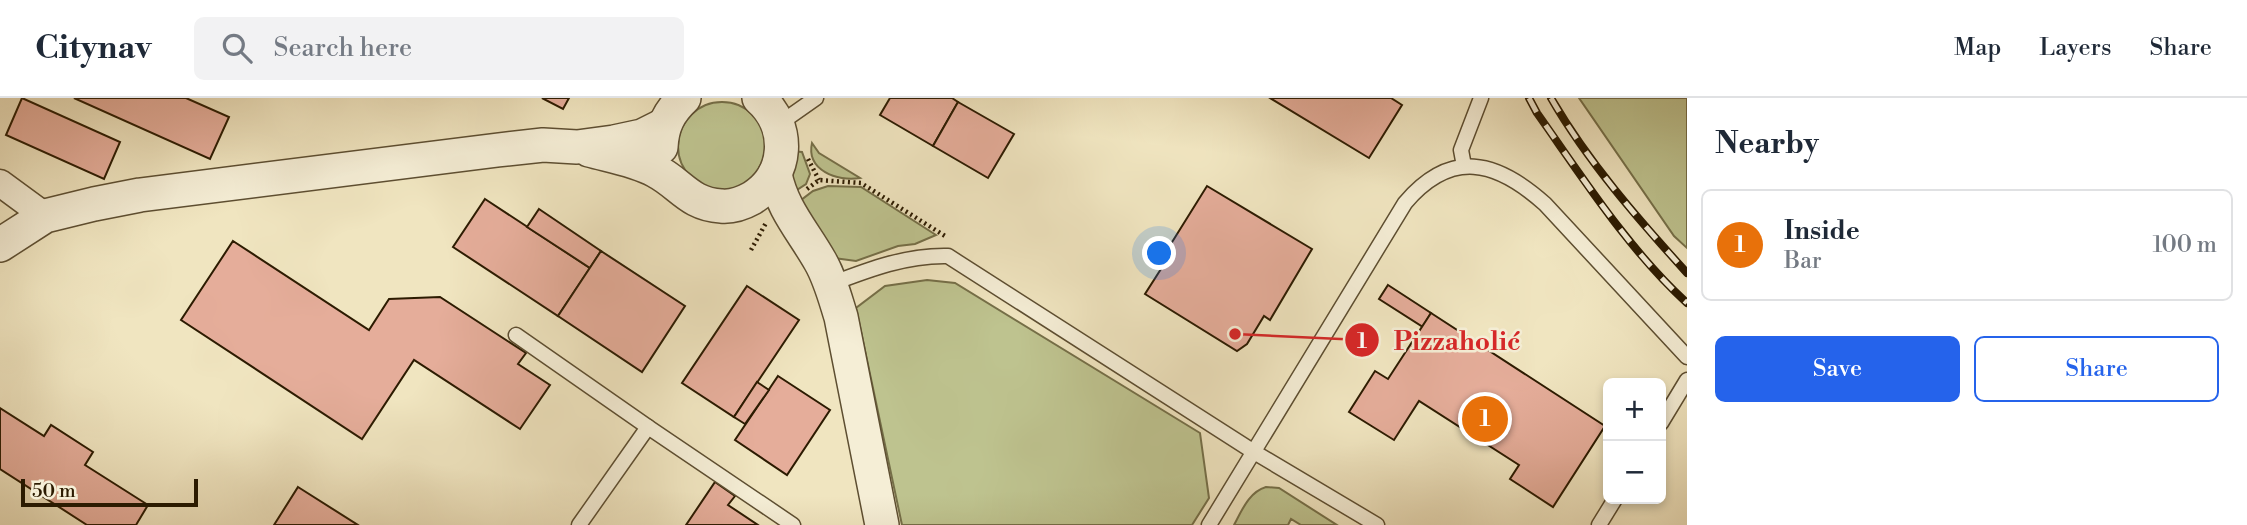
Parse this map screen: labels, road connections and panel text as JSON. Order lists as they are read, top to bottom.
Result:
{
  "places": ["Pizzaholić"],
  "scale_bar": "50 m",
  "page": {
    "header": "Citynav",
    "search": "Search here",
    "nav": ["Map", "Layers", "Share"],
    "heading": "Nearby",
    "list": [
      {
        "mark": "1",
        "name": "Inside",
        "note": "Bar",
        "value": "100 m"
      }
    ],
    "buttons": ["Save", "Share"],
    "map_buttons": ["+", "−"],
    "pins": "1",
    "scale": "50 m"
  }
}
